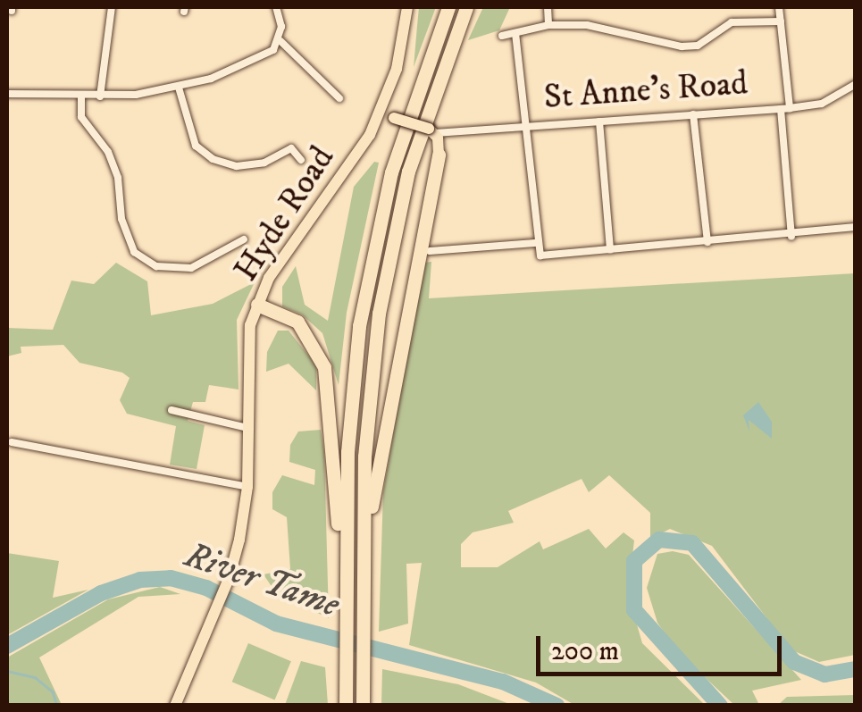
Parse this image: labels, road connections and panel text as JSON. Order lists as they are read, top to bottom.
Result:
{
  "streets": {
    "main road": ["St Anne's Road", "Hyde Road"]
  },
  "crossings": [
    ["St Anne's Road", "Hyde Road"]
  ],
  "water": ["River Tame"],
  "scale_bar": "200 m"
}
